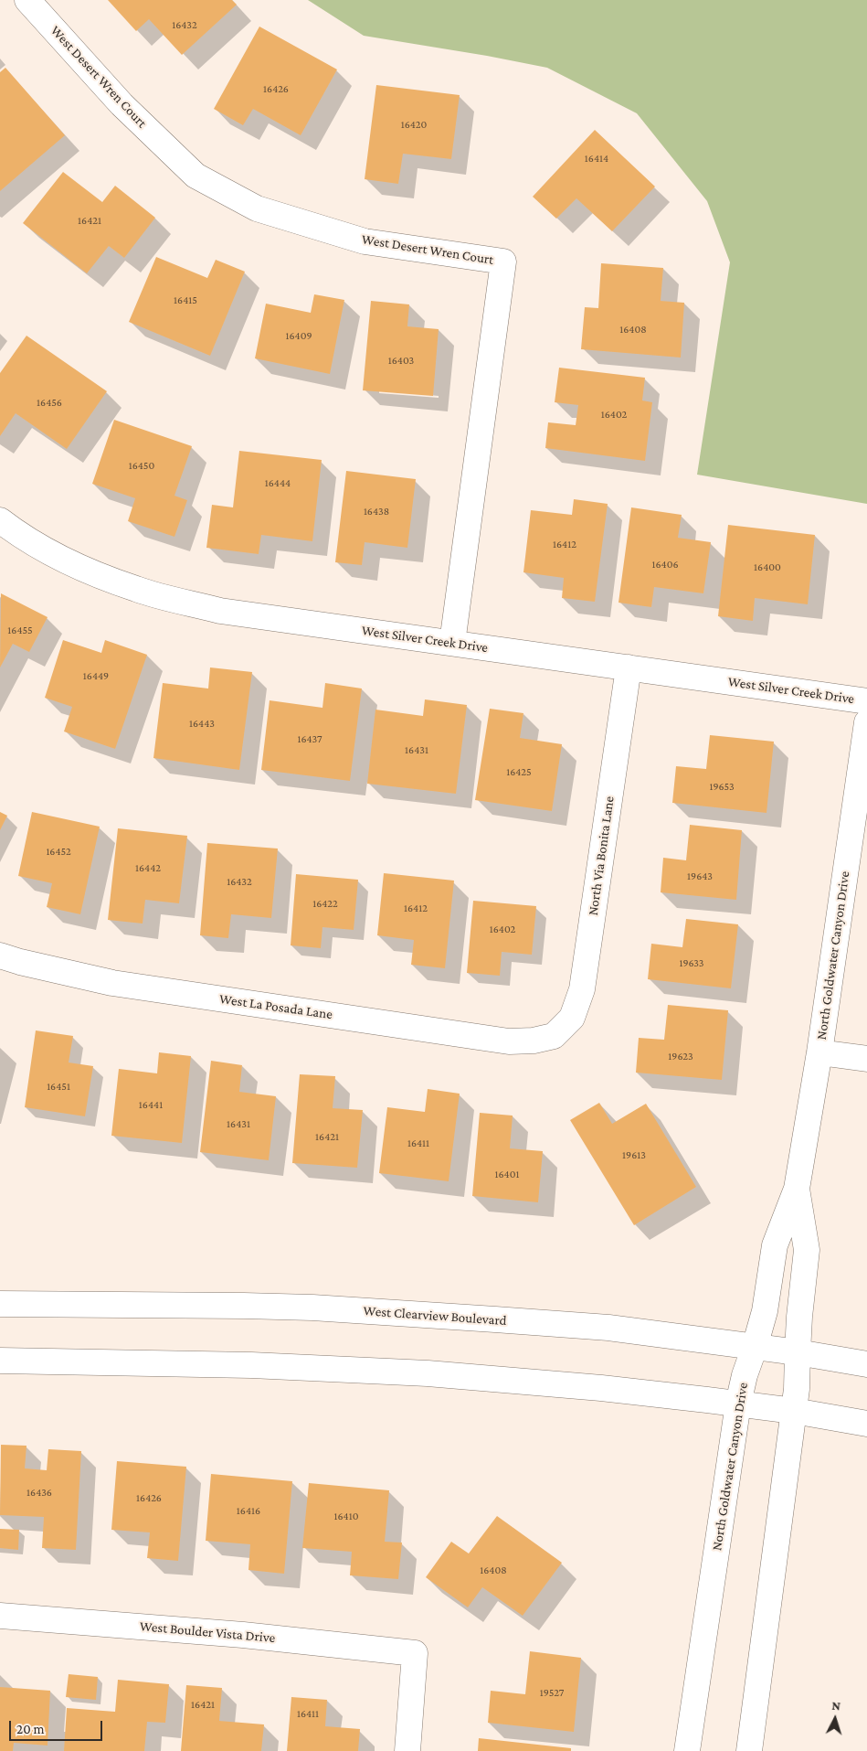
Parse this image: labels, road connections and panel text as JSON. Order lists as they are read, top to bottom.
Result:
{
  "streets": {
    "street": [
      "West Desert Wren Court",
      "West Silver Creek Drive",
      "North Via Bonita Lane",
      "North Goldwater Canyon Drive",
      "West La Posada Lane",
      "West Clearview Boulevard",
      "West Boulder Vista Drive"
    ]
  },
  "crossings": [
    ["West Desert Wren Court", "West Silver Creek Drive"],
    ["West Silver Creek Drive", "North Via Bonita Lane"],
    ["North Via Bonita Lane", "West La Posada Lane"],
    ["North Goldwater Canyon Drive", "West Clearview Boulevard"]
  ],
  "house_numbers": [
    "16432",
    "16426",
    "16420",
    "16414",
    "16421",
    "16415",
    "16408",
    "16409",
    "16403",
    "16456",
    "16402",
    "16450",
    "16444",
    "16438",
    "16412",
    "16406",
    "16400",
    "16455",
    "16449",
    "16443",
    "16437",
    "16431",
    "16425",
    "19653",
    "16452",
    "16442",
    "19643",
    "16432",
    "16422",
    "16412",
    "16402",
    "19633",
    "19623",
    "16451",
    "16441",
    "16431",
    "16421",
    "16411",
    "19613",
    "16401",
    "16436",
    "16426",
    "16416",
    "16410",
    "16408",
    "19527",
    "16421",
    "16411"
  ],
  "scale_bar": "20 m",
  "north": "top"
}
